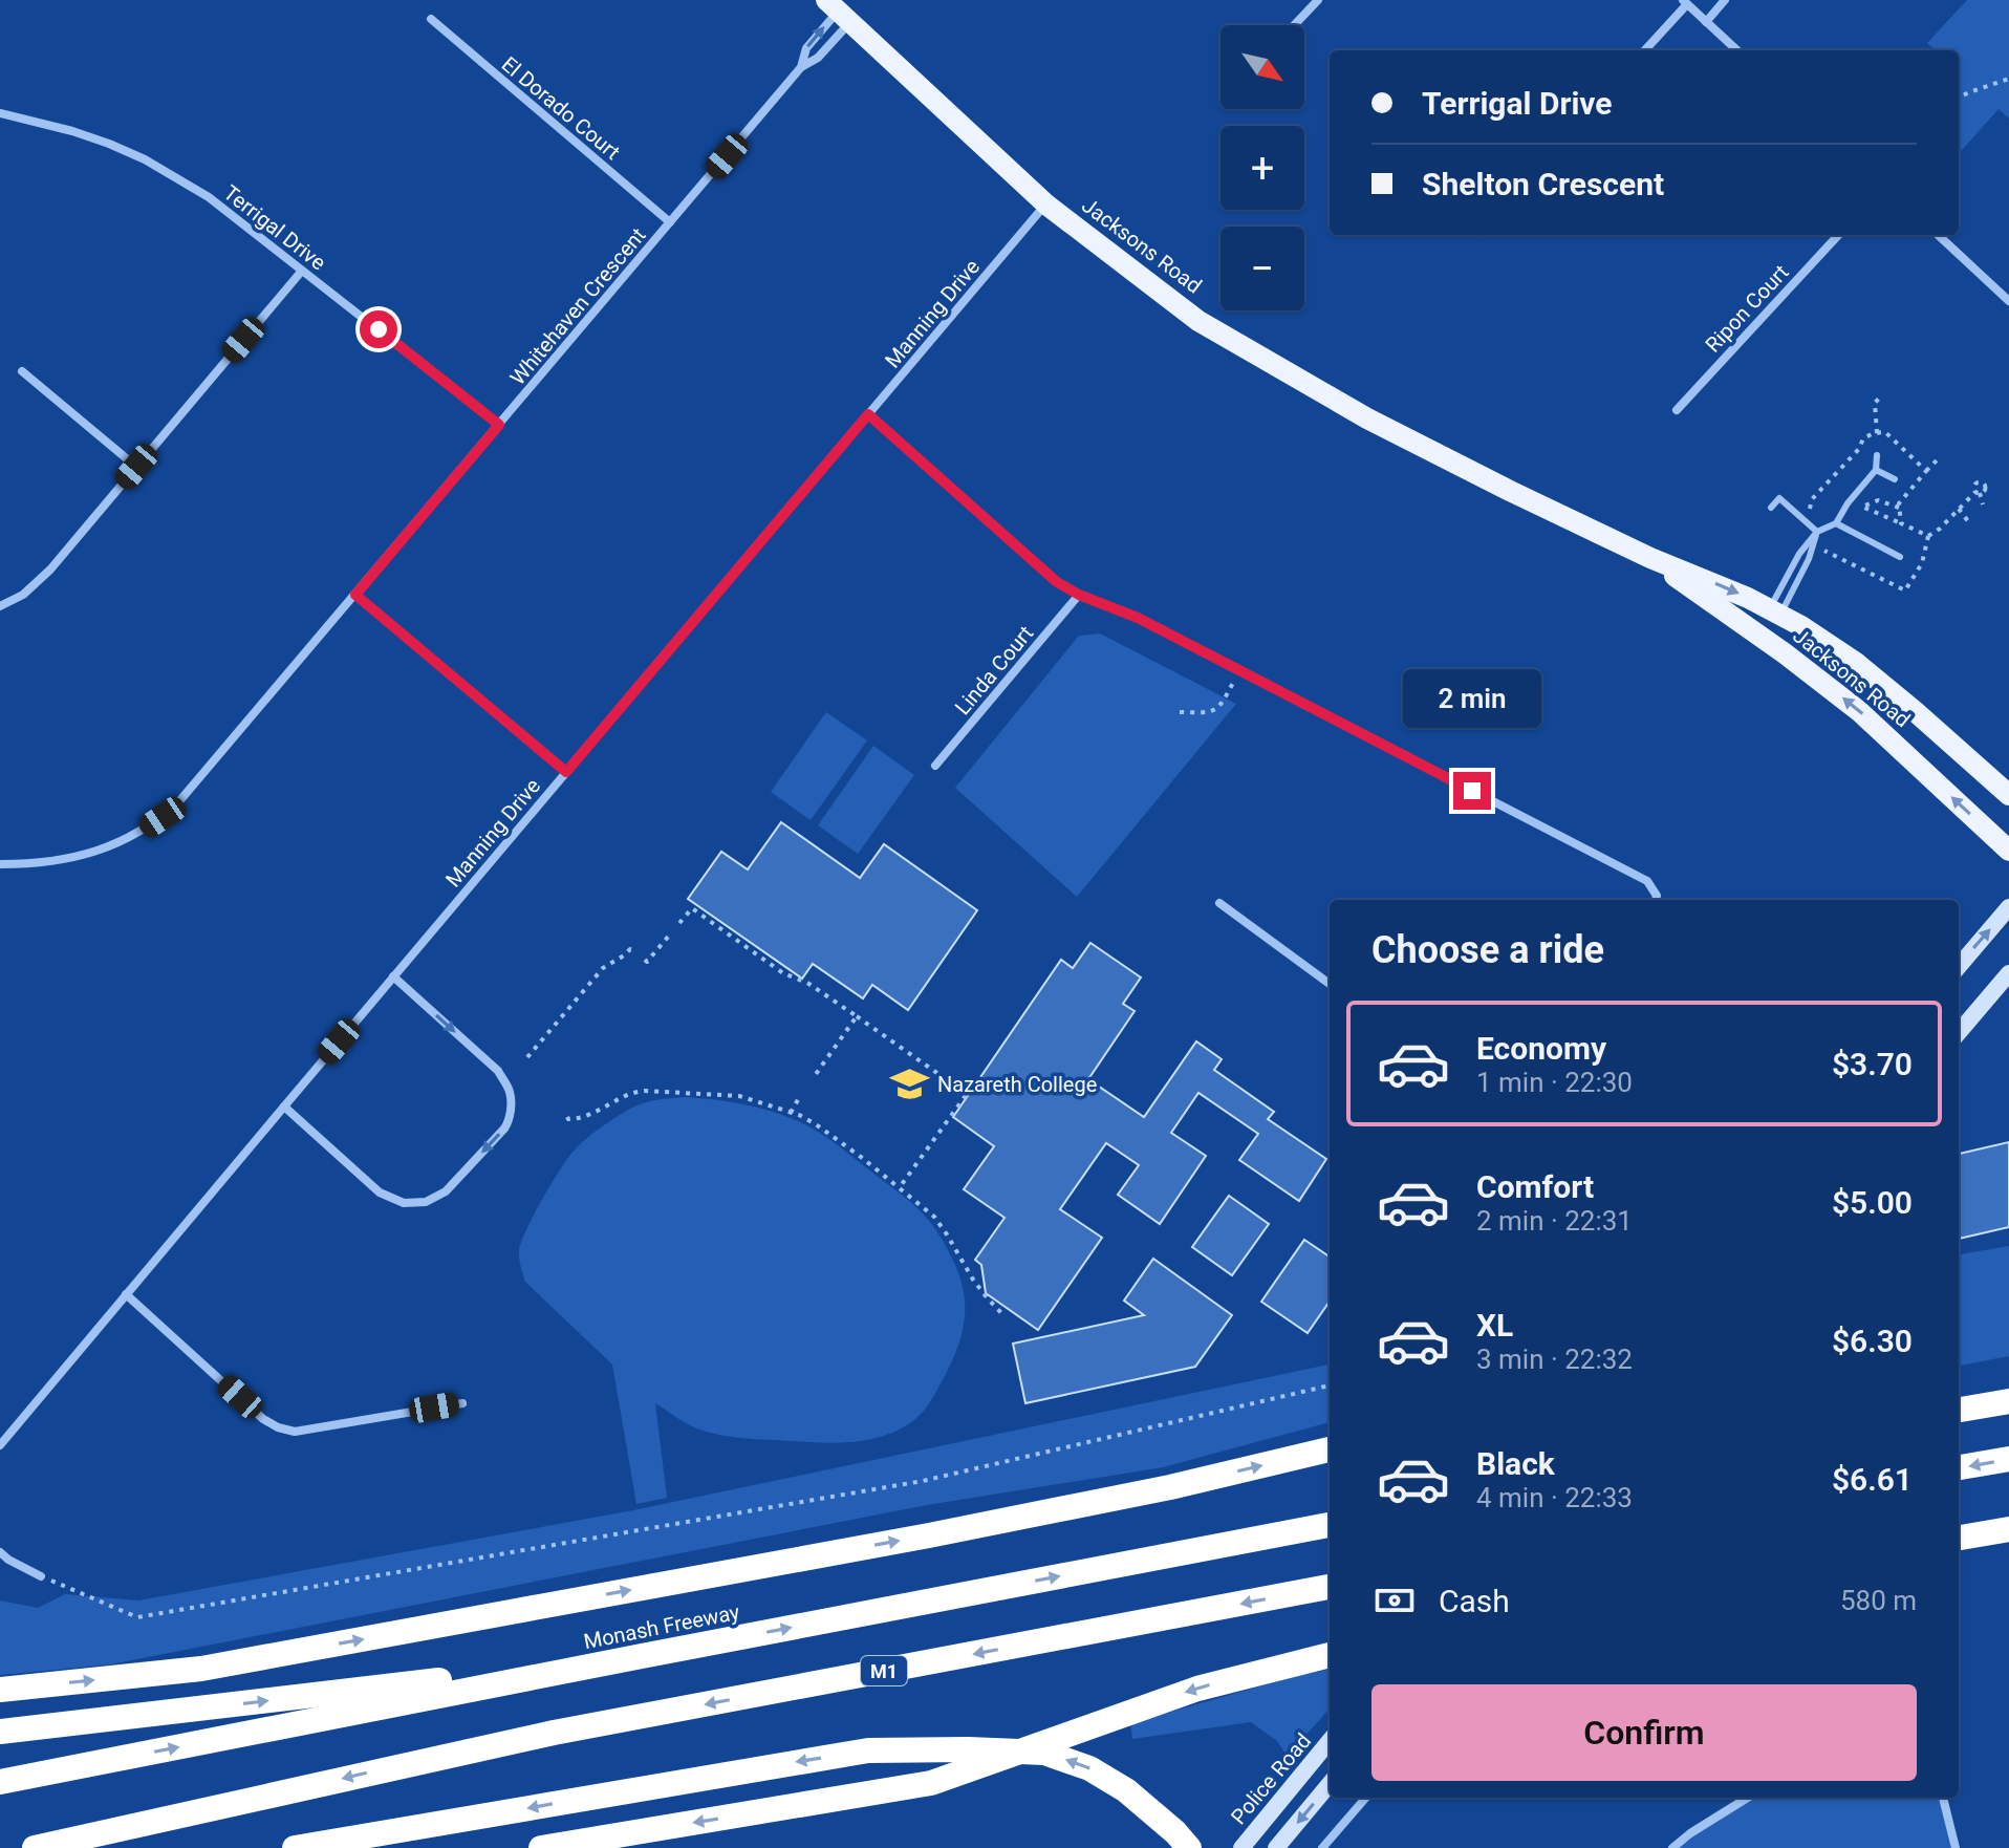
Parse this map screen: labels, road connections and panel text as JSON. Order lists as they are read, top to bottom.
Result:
{
  "streets": {
    "highway": ["Monash Freeway", "M1"],
    "main road": ["Jacksons Road", "Police Road"],
    "street": [
      "El Dorado Court",
      "Terrigal Drive",
      "Whitehaven Crescent",
      "Ripon Court",
      "Manning Drive",
      "Linda Court"
    ]
  },
  "crossings": [
    ["El Dorado Court", "Whitehaven Crescent"],
    ["Terrigal Drive", "Whitehaven Crescent"],
    ["Jacksons Road", "Whitehaven Crescent"],
    ["Jacksons Road", "Manning Drive"]
  ],
  "places": {
    "school or university": ["Nazareth College"]
  },
  "north": "bottom right",
  "page": {
    "map_buttons": ["+", "−"],
    "banner": ["Terrigal Drive", "Shelton Crescent"],
    "bubble": "2 min",
    "heading": "Choose a ride",
    "list": [
      {
        "name": "Economy",
        "note": "1 min · 22:30",
        "value": "$3.70"
      },
      {
        "name": "Comfort",
        "note": "2 min · 22:31",
        "value": "$5.00"
      },
      {
        "name": "XL",
        "note": "3 min · 22:32",
        "value": "$6.30"
      },
      {
        "name": "Black",
        "note": "4 min · 22:33",
        "value": "$6.61"
      }
    ],
    "pay": ["Cash", "580 m"],
    "buttons": "Confirm"
  }
}
